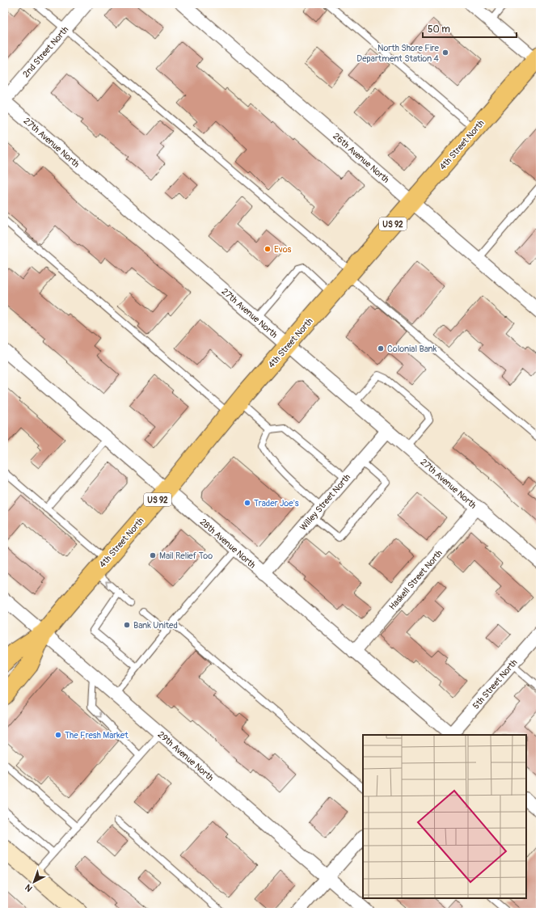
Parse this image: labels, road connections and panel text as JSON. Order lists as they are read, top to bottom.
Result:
{
  "streets": {
    "main road": ["4th Street North", "US 92"],
    "street": [
      "2nd Street North",
      "27th Avenue North",
      "26th Avenue North",
      "Willey Street North",
      "28th Avenue North",
      "Haskell Street North",
      "5th Street North",
      "29th Avenue North"
    ]
  },
  "crossings": [
    ["2nd Street North", "27th Avenue North"],
    ["27th Avenue North", "4th Street North"],
    ["27th Avenue North", "Willey Street North"],
    ["27th Avenue North", "Haskell Street North"],
    ["4th Street North", "26th Avenue North"],
    ["4th Street North", "28th Avenue North"],
    ["4th Street North", "29th Avenue North"],
    ["Willey Street North", "28th Avenue North"],
    ["28th Avenue North", "Haskell Street North"],
    ["28th Avenue North", "5th Street North"]
  ],
  "places": [
    "North Shore Fire Department Station 4",
    "Evos",
    "Colonial Bank",
    "Trader Joe's",
    "Mail Relief Too",
    "Bank United",
    "The Fresh Market"
  ],
  "scale_bar": "50 m",
  "north": "bottom left"
}
